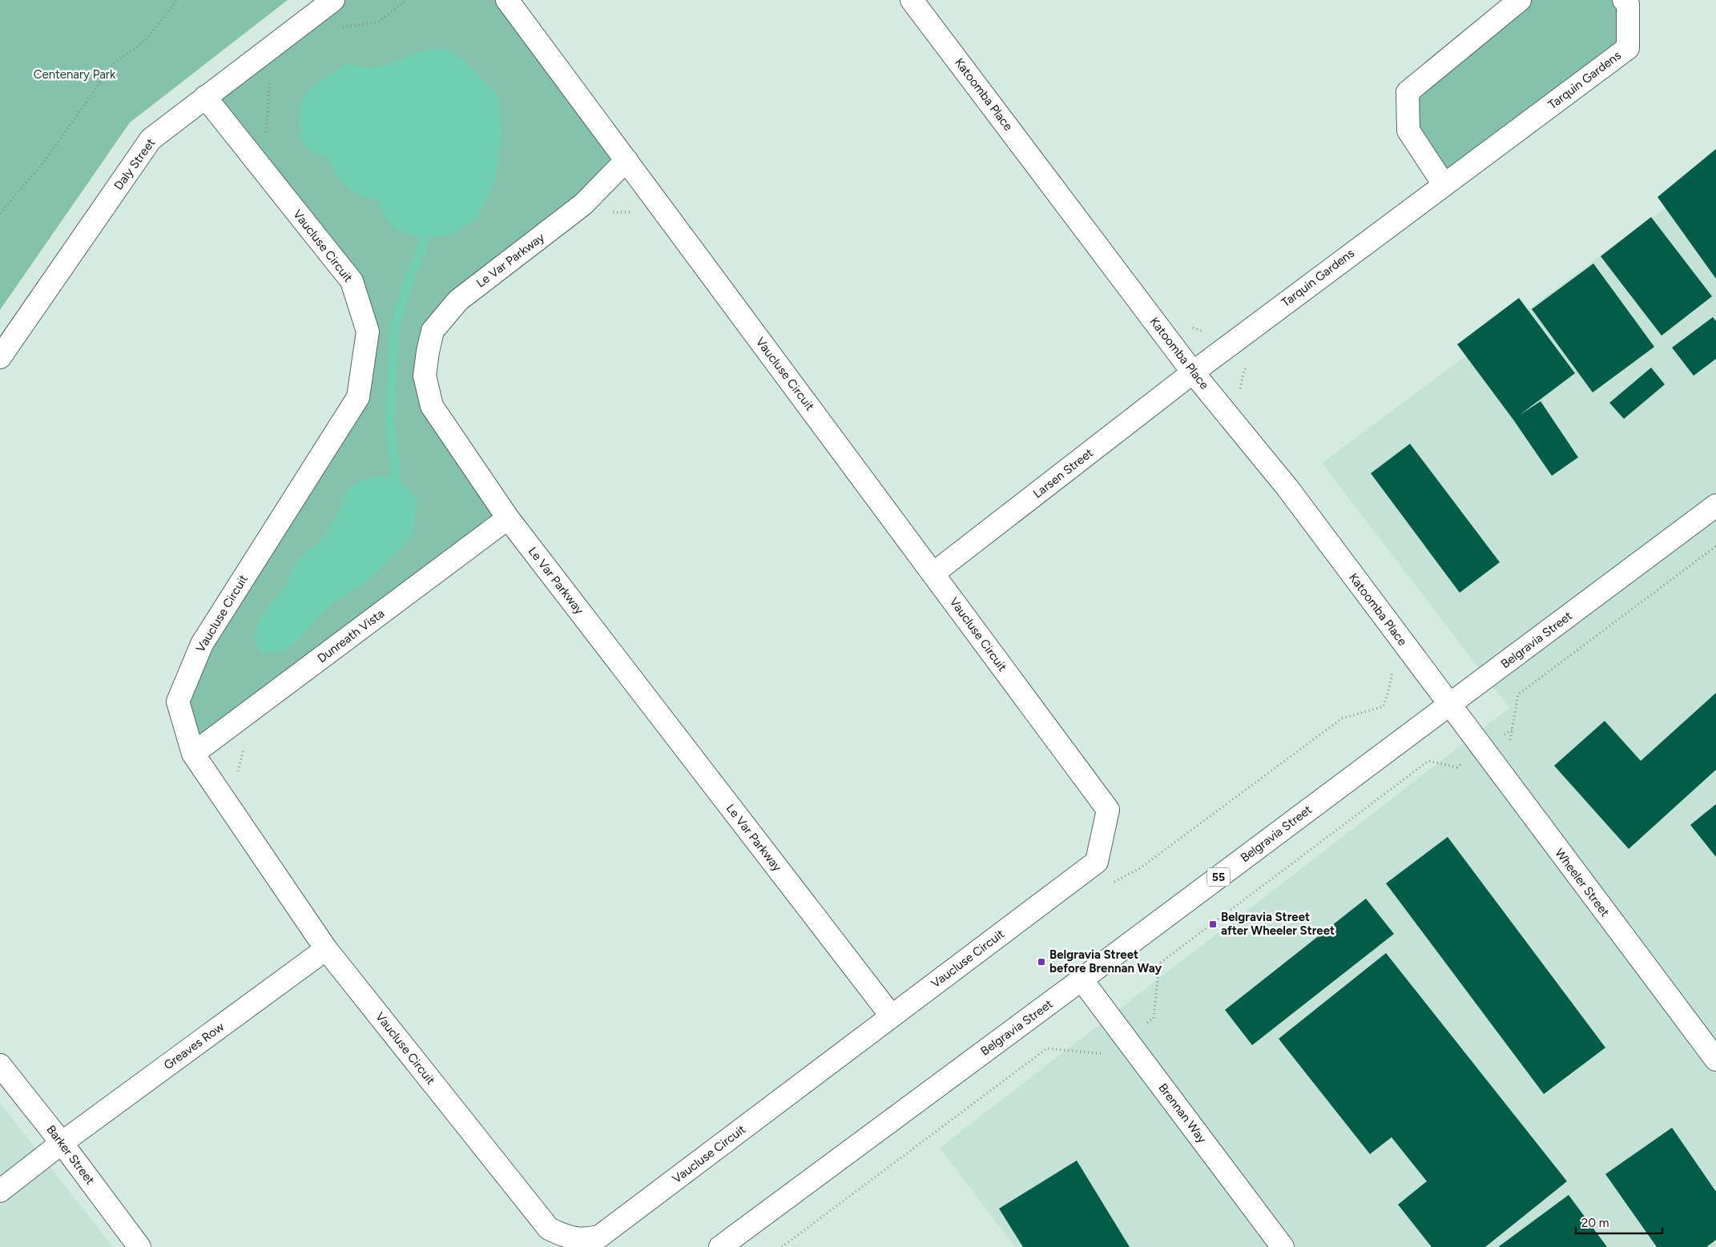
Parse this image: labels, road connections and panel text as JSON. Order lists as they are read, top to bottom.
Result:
{
  "streets": {
    "street": [
      "Tarquin Gardens",
      "Katoomba Place",
      "Daly Street",
      "Vaucluse Circuit",
      "Le Var Parkway",
      "Larsen Street",
      "Dunreath Vista",
      "Belgravia Street",
      "55",
      "Wheeler Street",
      "Greaves Row",
      "Brennan Way",
      "Barker Street"
    ]
  },
  "crossings": [
    ["Tarquin Gardens", "Katoomba Place"],
    ["Tarquin Gardens", "Larsen Street"],
    ["Katoomba Place", "Larsen Street"],
    ["Katoomba Place", "Belgravia Street"],
    ["Katoomba Place", "Wheeler Street"],
    ["Daly Street", "Vaucluse Circuit"],
    ["Vaucluse Circuit", "Le Var Parkway"],
    ["Vaucluse Circuit", "Larsen Street"],
    ["Vaucluse Circuit", "Dunreath Vista"],
    ["Vaucluse Circuit", "Greaves Row"],
    ["Le Var Parkway", "Dunreath Vista"],
    ["Belgravia Street", "Wheeler Street"],
    ["Belgravia Street", "Brennan Way"],
    ["Greaves Row", "Barker Street"]
  ],
  "parks": ["Centenary Park"],
  "places": {
    "transit": ["Belgravia Street after Wheeler Street", "Belgravia Street before Brennan Way"]
  },
  "scale_bar": "20 m"
}
